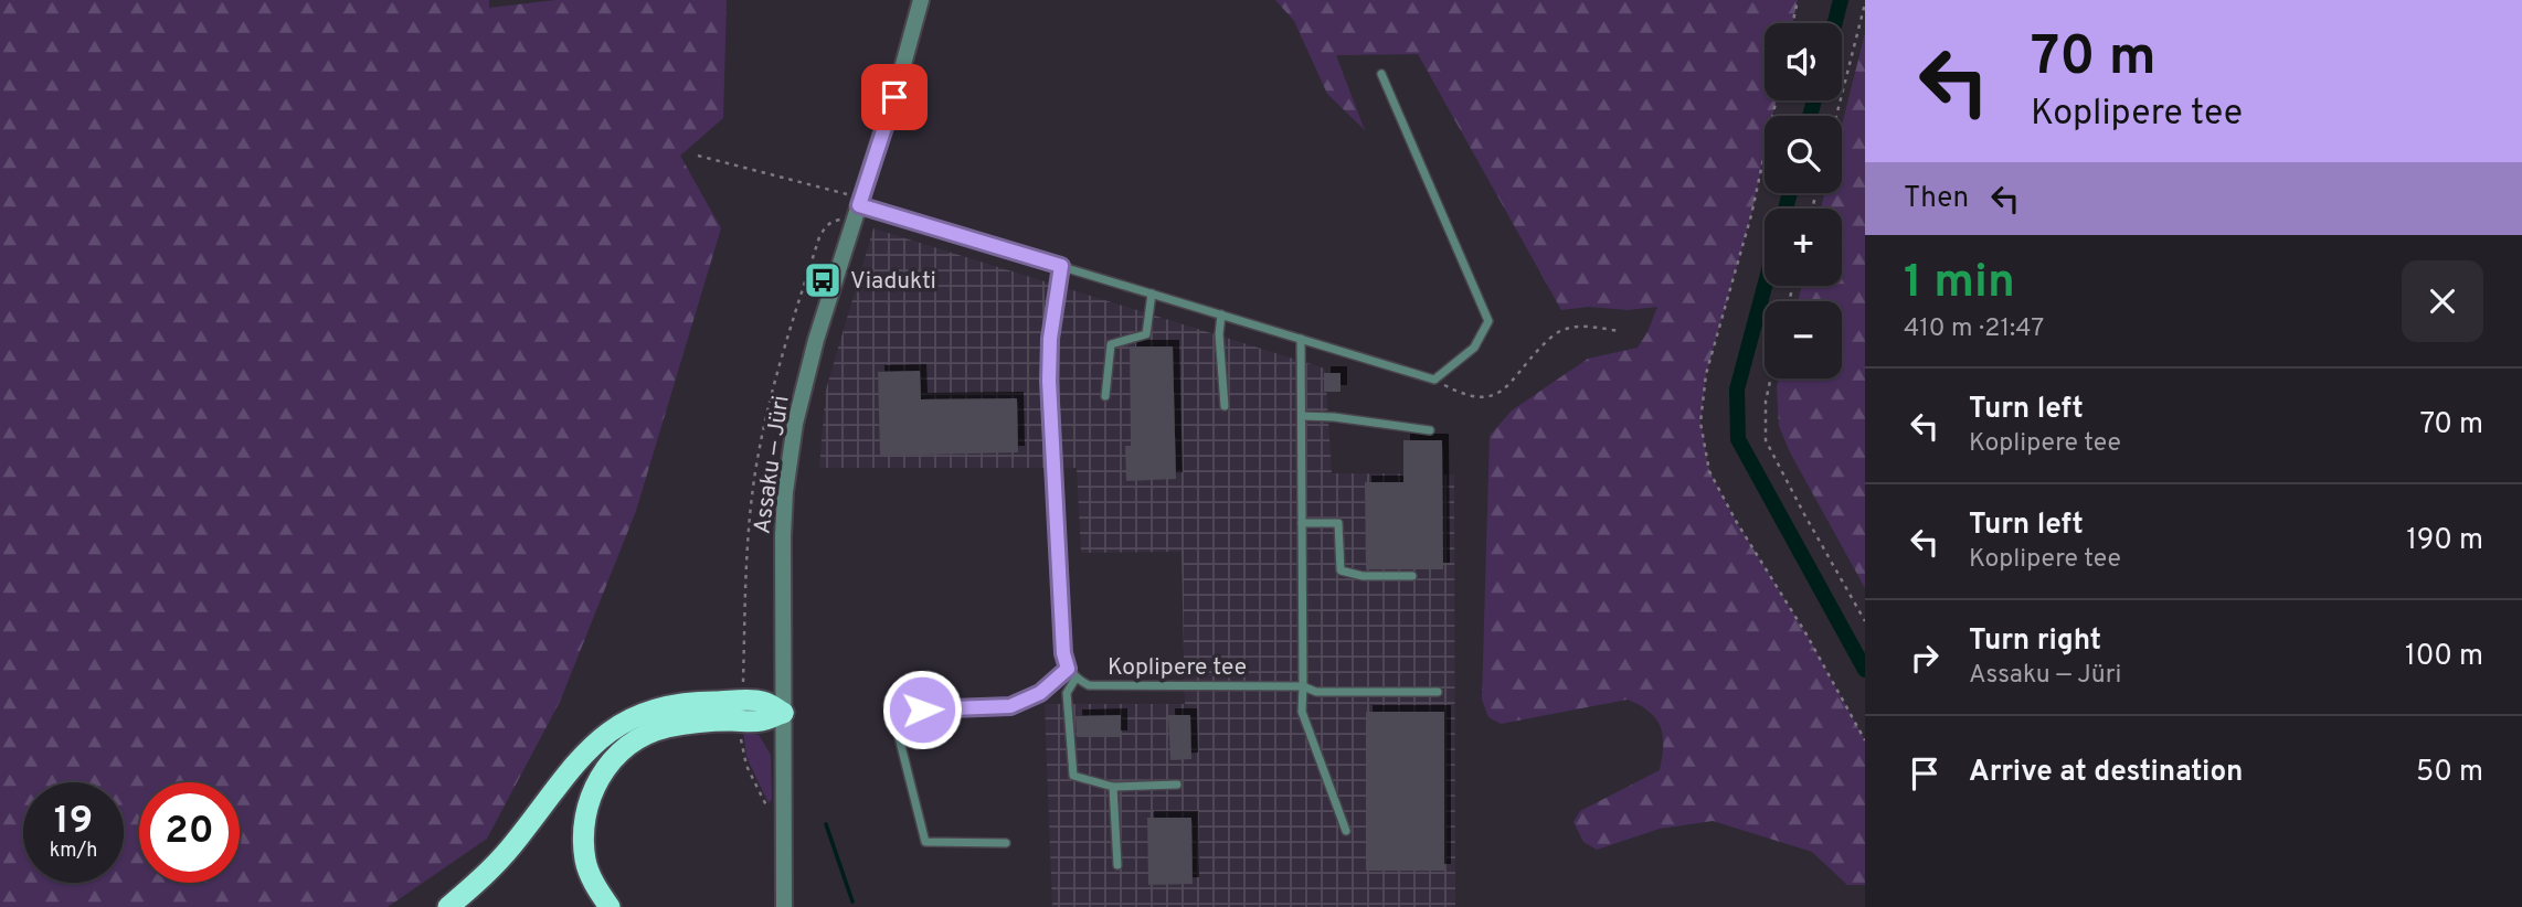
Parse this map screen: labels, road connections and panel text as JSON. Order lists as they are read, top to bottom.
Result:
{
  "streets": {
    "street": ["Assaku — Jüri"],
    "lane": ["Koplipere tee"]
  },
  "places": {
    "bus stop": ["Viadukti"]
  },
  "page": {
    "turn": ["70 m", "Koplipere tee"],
    "map_buttons": ["+", "−"],
    "then": "Then",
    "heading": ["1 min", "410 m · 21:47"],
    "list": [
      {
        "name": "Turn left",
        "note": "Koplipere tee",
        "value": "70 m"
      },
      {
        "name": "Turn left",
        "note": "Koplipere tee",
        "value": "190 m"
      },
      {
        "name": "Turn right",
        "note": "Assaku — Jüri",
        "value": "100 m"
      },
      {
        "name": "Arrive at destination",
        "value": "50 m"
      }
    ],
    "speed": "19 km/h",
    "limit": "20"
  }
}
